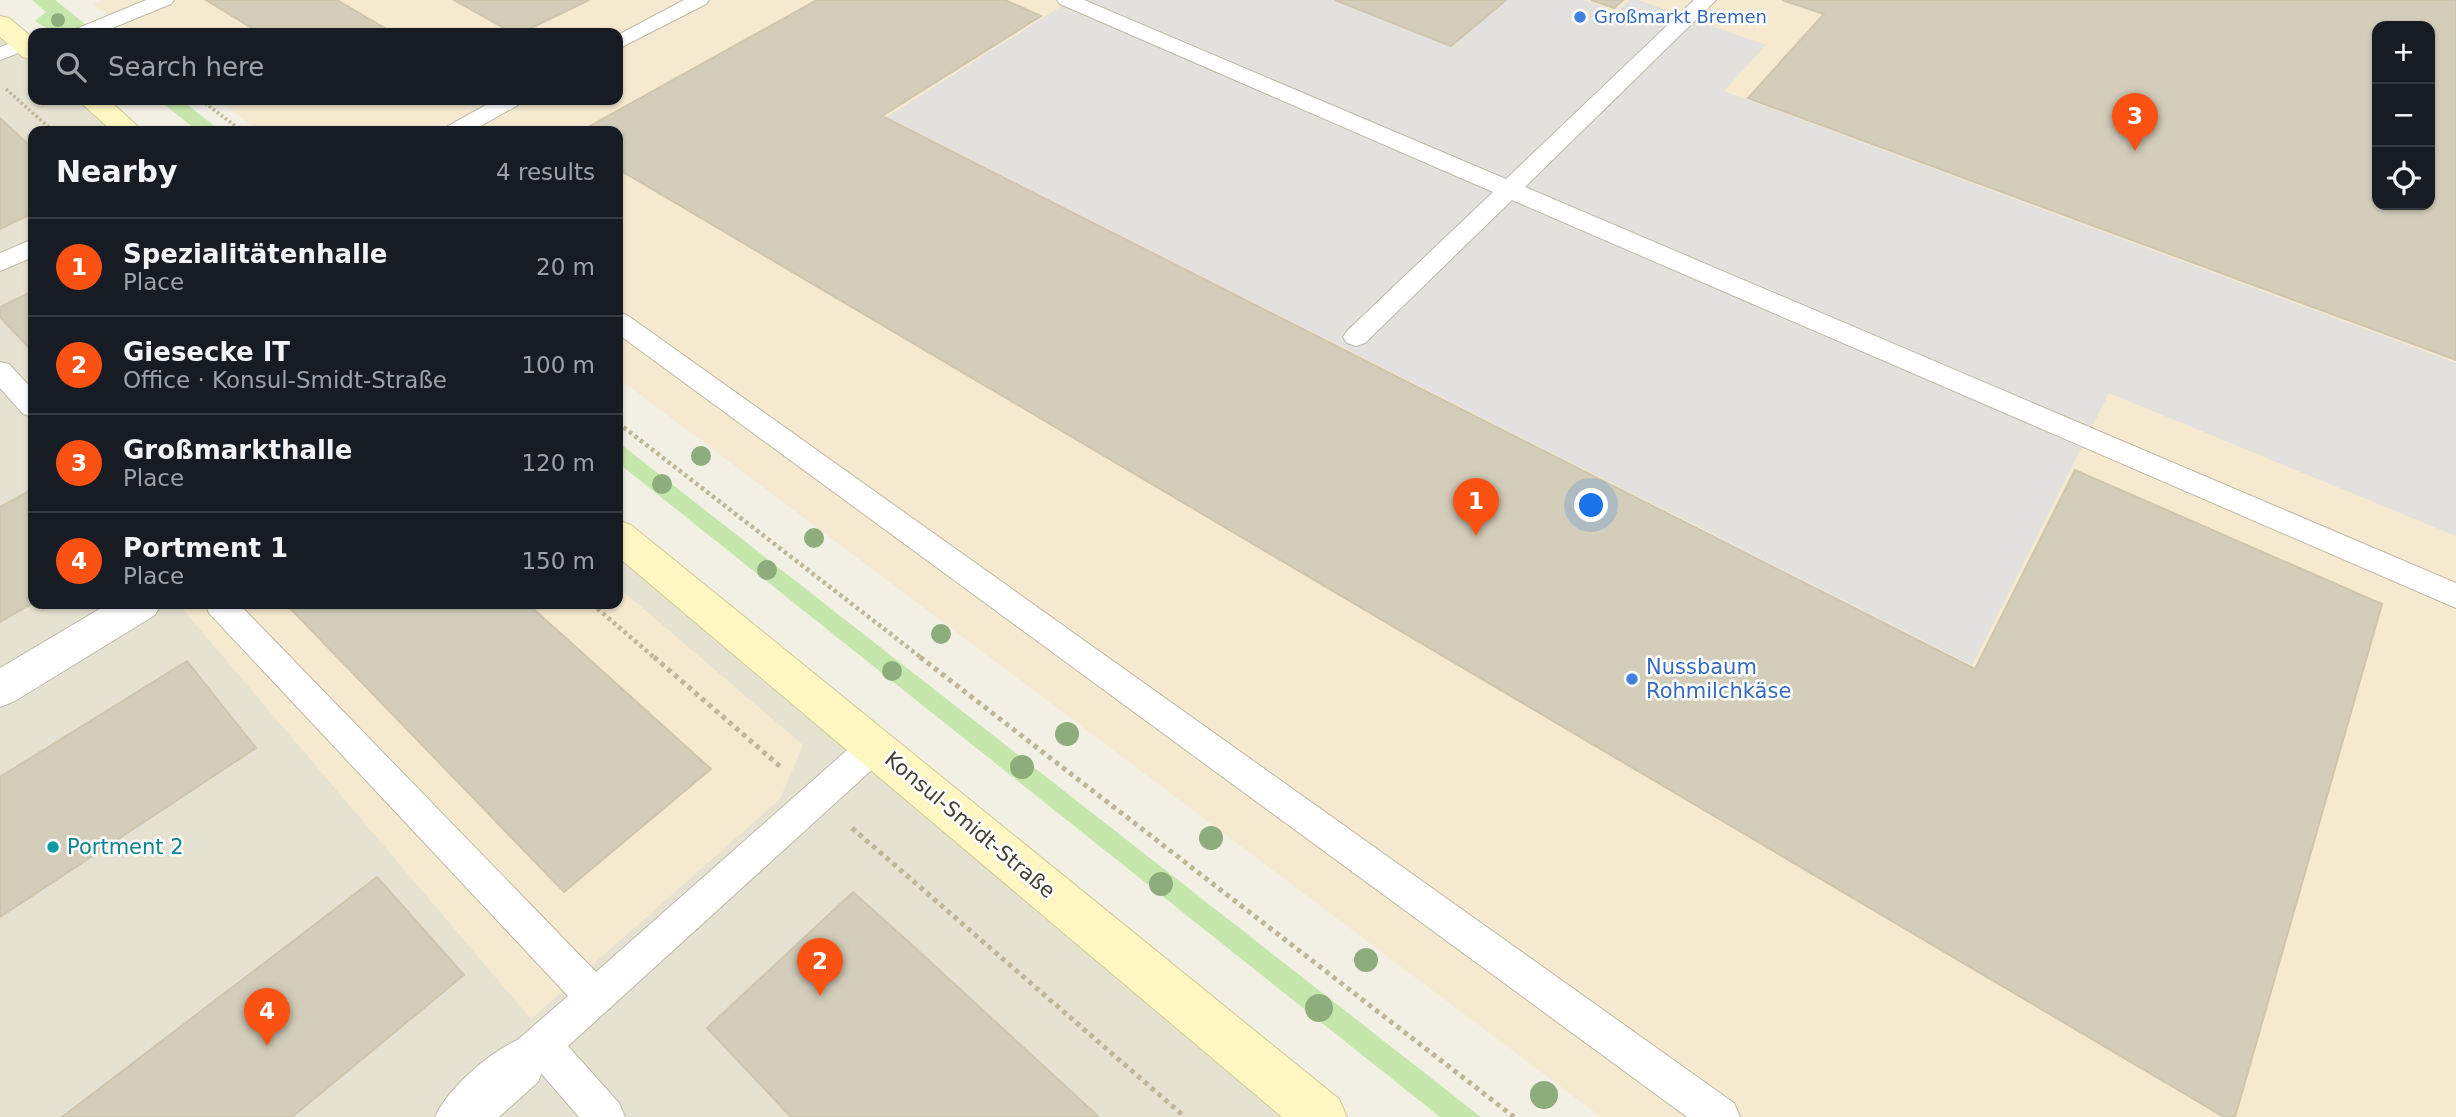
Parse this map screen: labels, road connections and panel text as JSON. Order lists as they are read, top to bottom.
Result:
{
  "streets": {
    "street": ["Konsul-Smidt-Straße"]
  },
  "places": ["Großmarkt Bremen", "Nussbaum Rohmilchkäse", "Portment 2"],
  "page": {
    "map_buttons": ["+", "−"],
    "search": "Search here",
    "pins": [
      "3",
      "1",
      "2",
      "4"
    ],
    "heading": ["Nearby", "4 results"],
    "list": [
      {
        "mark": "1",
        "name": "Spezialitätenhalle",
        "note": "Place",
        "value": "20 m"
      },
      {
        "mark": "2",
        "name": "Giesecke IT",
        "note": "Office · Konsul-Smidt-Straße",
        "value": "100 m"
      },
      {
        "mark": "3",
        "name": "Großmarkthalle",
        "note": "Place",
        "value": "120 m"
      },
      {
        "mark": "4",
        "name": "Portment 1",
        "note": "Place",
        "value": "150 m"
      }
    ]
  }
}
